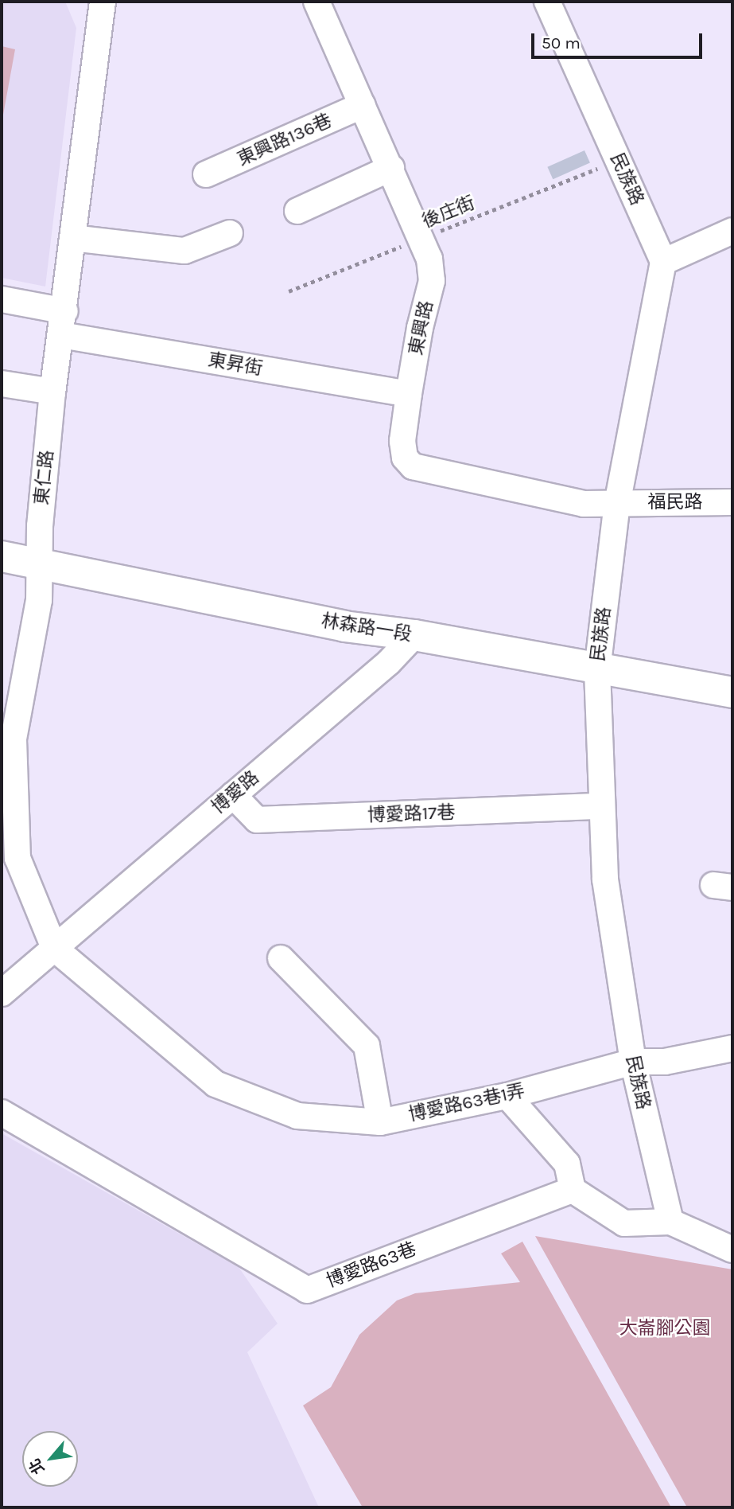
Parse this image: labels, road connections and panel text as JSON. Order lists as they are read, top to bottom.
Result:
{
  "streets": {
    "main road": ["林森路一段"],
    "street": [
      "東興路136巷",
      "民族路",
      "東興路",
      "東昇街",
      "東仁路",
      "福民路",
      "博愛路",
      "博愛路17巷",
      "博愛路63巷1弄",
      "博愛路63巷"
    ],
    "path": ["後庄街"]
  },
  "crossings": [
    ["東興路136巷", "東興路"],
    ["民族路", "後庄街"],
    ["民族路", "東興路"],
    ["民族路", "福民路"],
    ["民族路", "林森路一段"],
    ["民族路", "博愛路17巷"],
    ["民族路", "博愛路63巷1弄"],
    ["後庄街", "東興路"],
    ["東興路", "東昇街"],
    ["東興路", "福民路"],
    ["東昇街", "東仁路"],
    ["東仁路", "林森路一段"],
    ["東仁路", "博愛路"],
    ["東仁路", "博愛路63巷1弄"],
    ["林森路一段", "博愛路"],
    ["博愛路", "博愛路17巷"],
    ["博愛路", "博愛路63巷1弄"]
  ],
  "parks": ["大崙腳公園"],
  "scale_bar": "50 m",
  "north": "bottom left"
}
